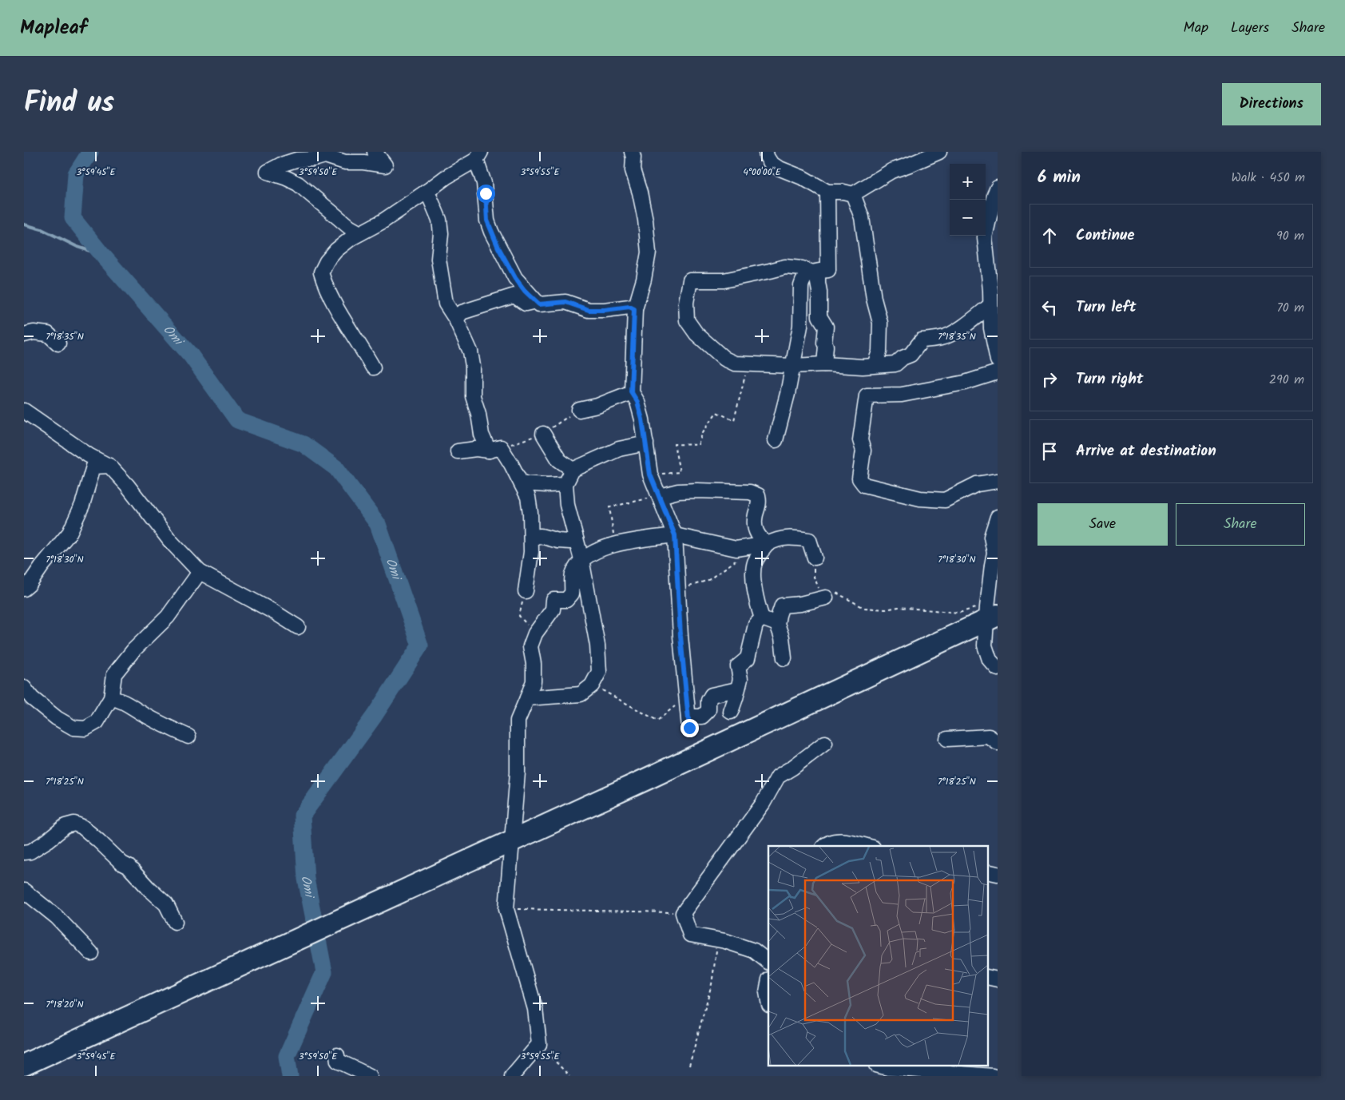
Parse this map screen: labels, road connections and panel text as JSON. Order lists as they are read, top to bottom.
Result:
{
  "water": ["Omi"],
  "page": {
    "header": "Mapleaf",
    "nav": ["Map", "Layers", "Share"],
    "title": "Find us",
    "buttons": [
      "Directions",
      ["Save", "Share"]
    ],
    "heading": ["6 min", "Walk · 450 m"],
    "map_buttons": ["+", "−"],
    "list": [
      ["Continue", "90 m"],
      ["Turn left", "70 m"],
      ["Turn right", "290 m"],
      "Arrive at destination"
    ]
  },
  "coordinates": [
    "3°59'45\"E",
    "3°59'50\"E",
    "3°59'55\"E",
    "4°00'00\"E",
    "7°18'35\"N",
    "7°18'30\"N",
    "7°18'25\"N",
    "7°18'20\"N"
  ]
}
